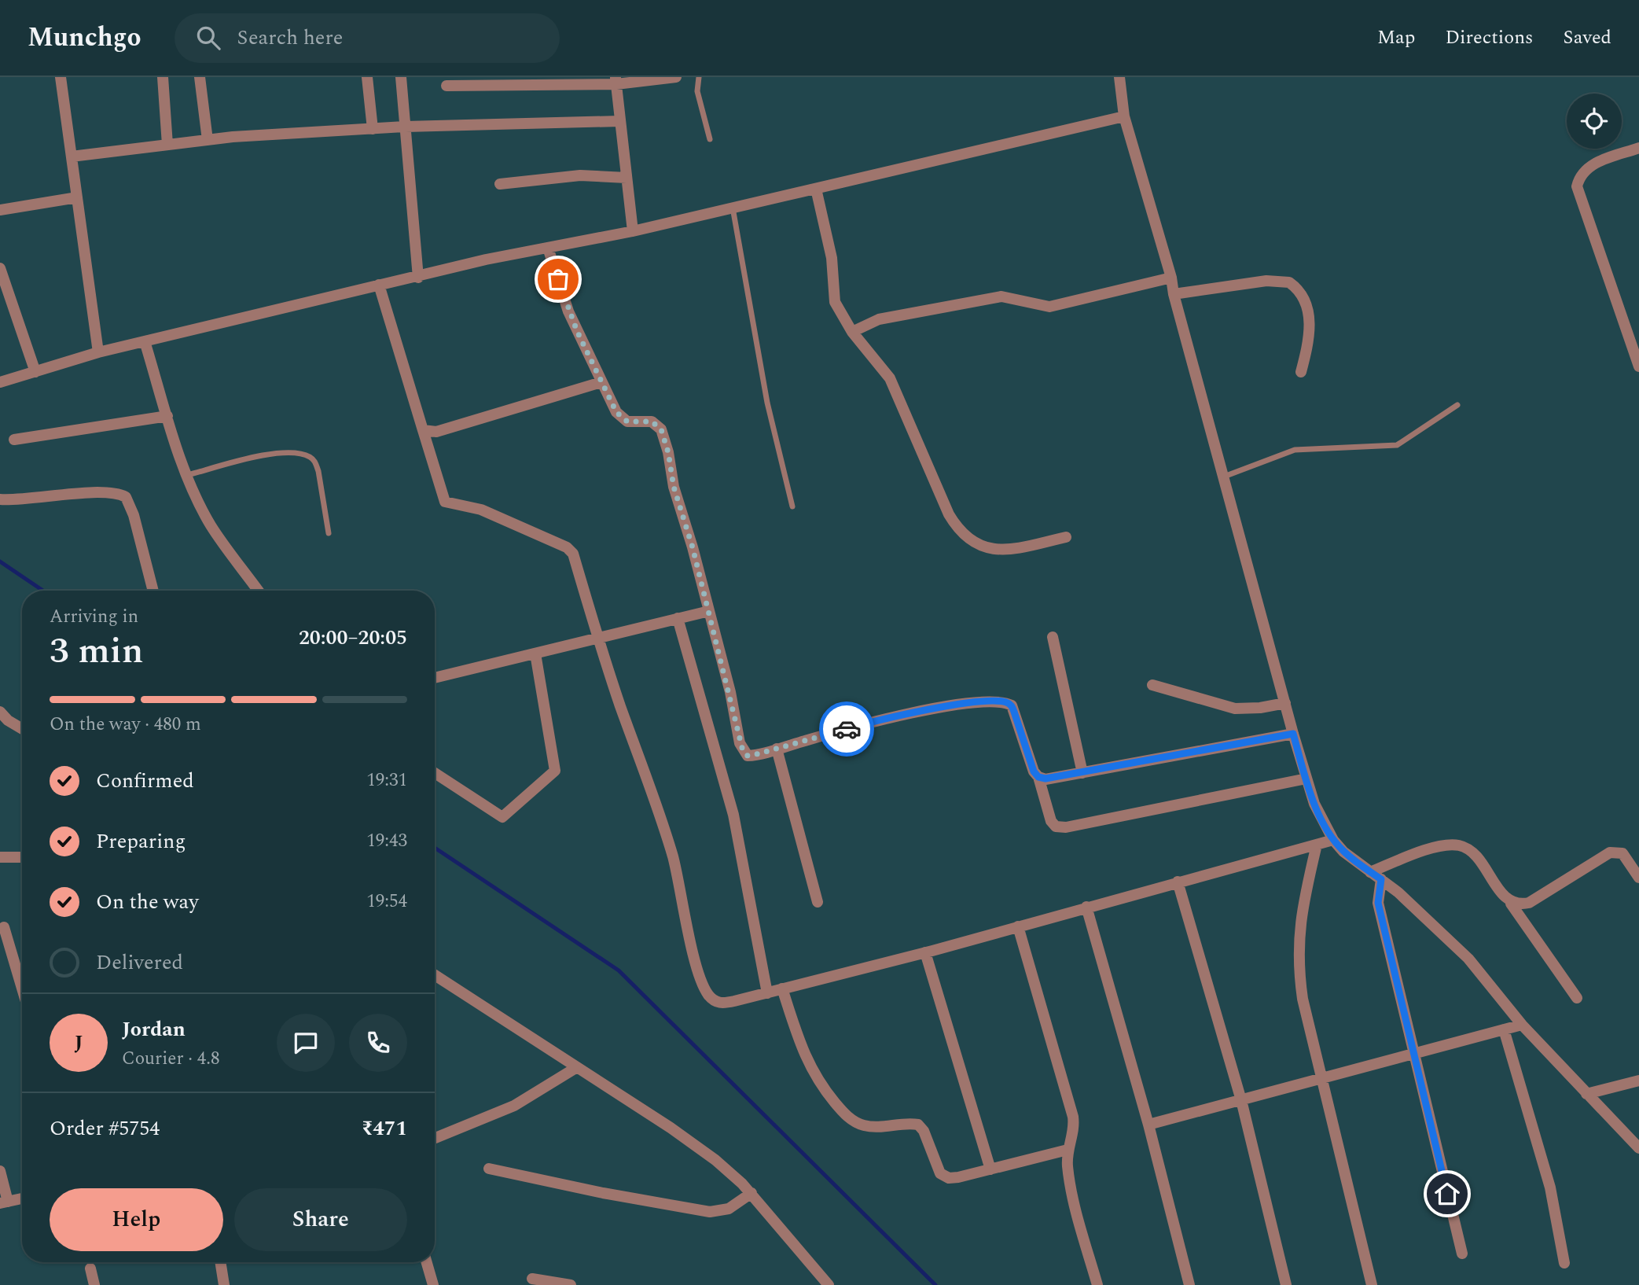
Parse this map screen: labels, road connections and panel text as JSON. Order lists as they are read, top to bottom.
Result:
{
  "page": {
    "header": "Munchgo",
    "search": "Search here",
    "nav": ["Map", "Directions", "Saved"],
    "heading": ["3 min", "Arriving in", "20:00–20:05"],
    "panel": [
      "Jordan",
      "Courier · 4.8",
      "Order #5754",
      "₹471"
    ],
    "bar": "On the way · 480 m",
    "list": [
      ["Confirmed", "19:31"],
      ["Preparing", "19:43"],
      ["On the way", "19:54"],
      "Delivered"
    ],
    "round": "J",
    "buttons": ["Help", "Share"]
  }
}
